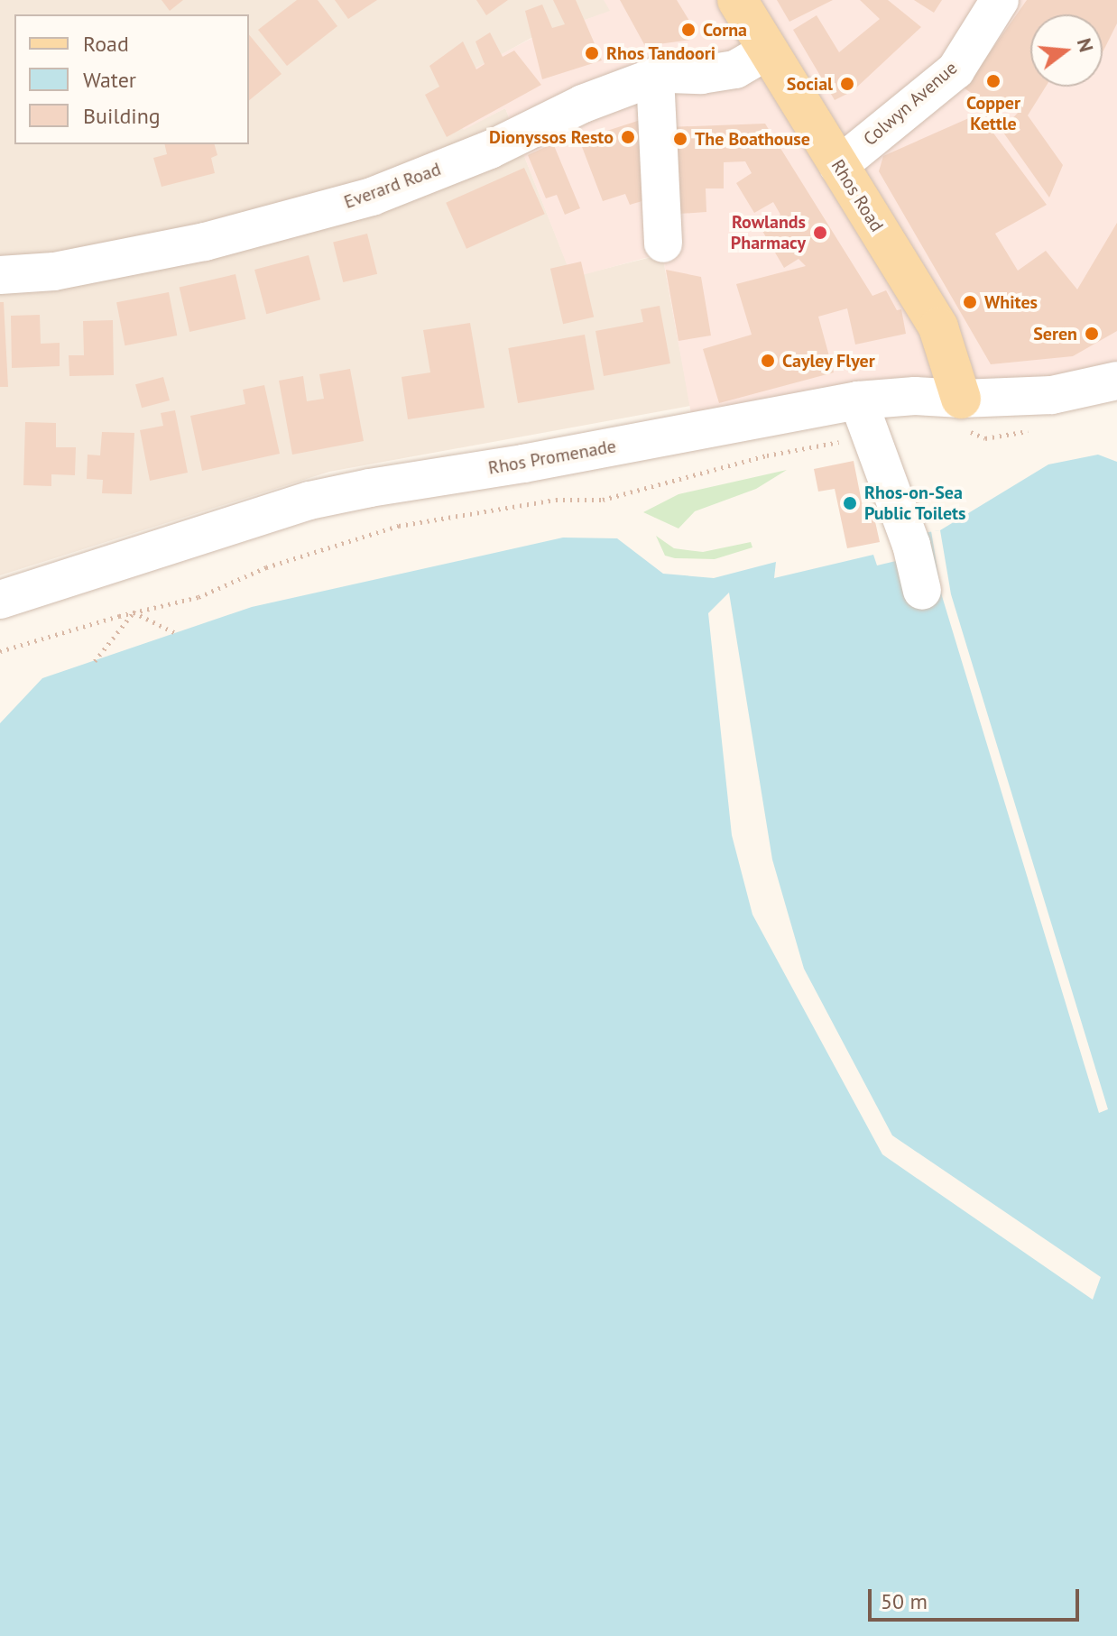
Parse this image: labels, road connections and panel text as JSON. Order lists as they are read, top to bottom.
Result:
{
  "streets": {
    "main road": ["Rhos Road"],
    "street": ["Colwyn Avenue", "Everard Road", "Rhos Promenade"]
  },
  "crossings": [
    ["Colwyn Avenue", "Rhos Road"],
    ["Everard Road", "Rhos Road"],
    ["Rhos Road", "Rhos Promenade"]
  ],
  "places": [
    "Corna",
    "Rhos Tandoori",
    "Copper Kettle",
    "Social",
    "Dionyssos Resto",
    "The Boathouse",
    "Rowlands Pharmacy",
    "Whites",
    "Seren",
    "Cayley Flyer",
    "Rhos-on-Sea Public Toilets"
  ],
  "legend": ["Road", "Water", "Building"],
  "scale_bar": "50 m",
  "north": "right"
}
